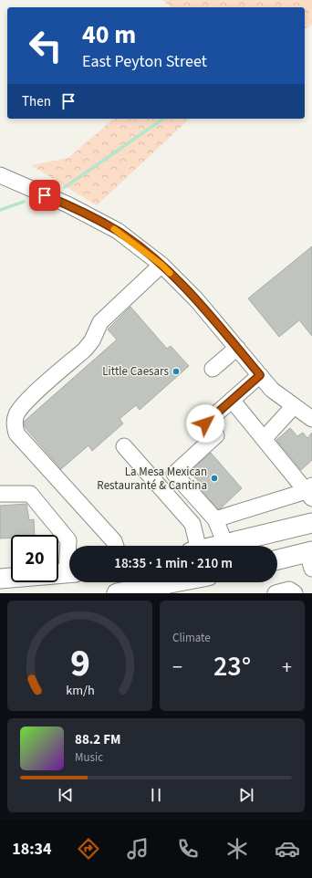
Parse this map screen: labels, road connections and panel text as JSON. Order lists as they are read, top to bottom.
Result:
{
  "places": ["Little Caesars", "La Mesa Mexican Restauranté & Cantina"],
  "page": {
    "turn": ["40 m", "East Peyton Street"],
    "then": "Then",
    "limit": "20",
    "trip": "18:35 · 1 min · 210 m",
    "tile": "Climate",
    "heat": ["−", "23°", "+"],
    "song": ["88.2 FM", "Music"],
    "tabs": "18:34",
    "gauge": ["9", "km/h"]
  }
}
